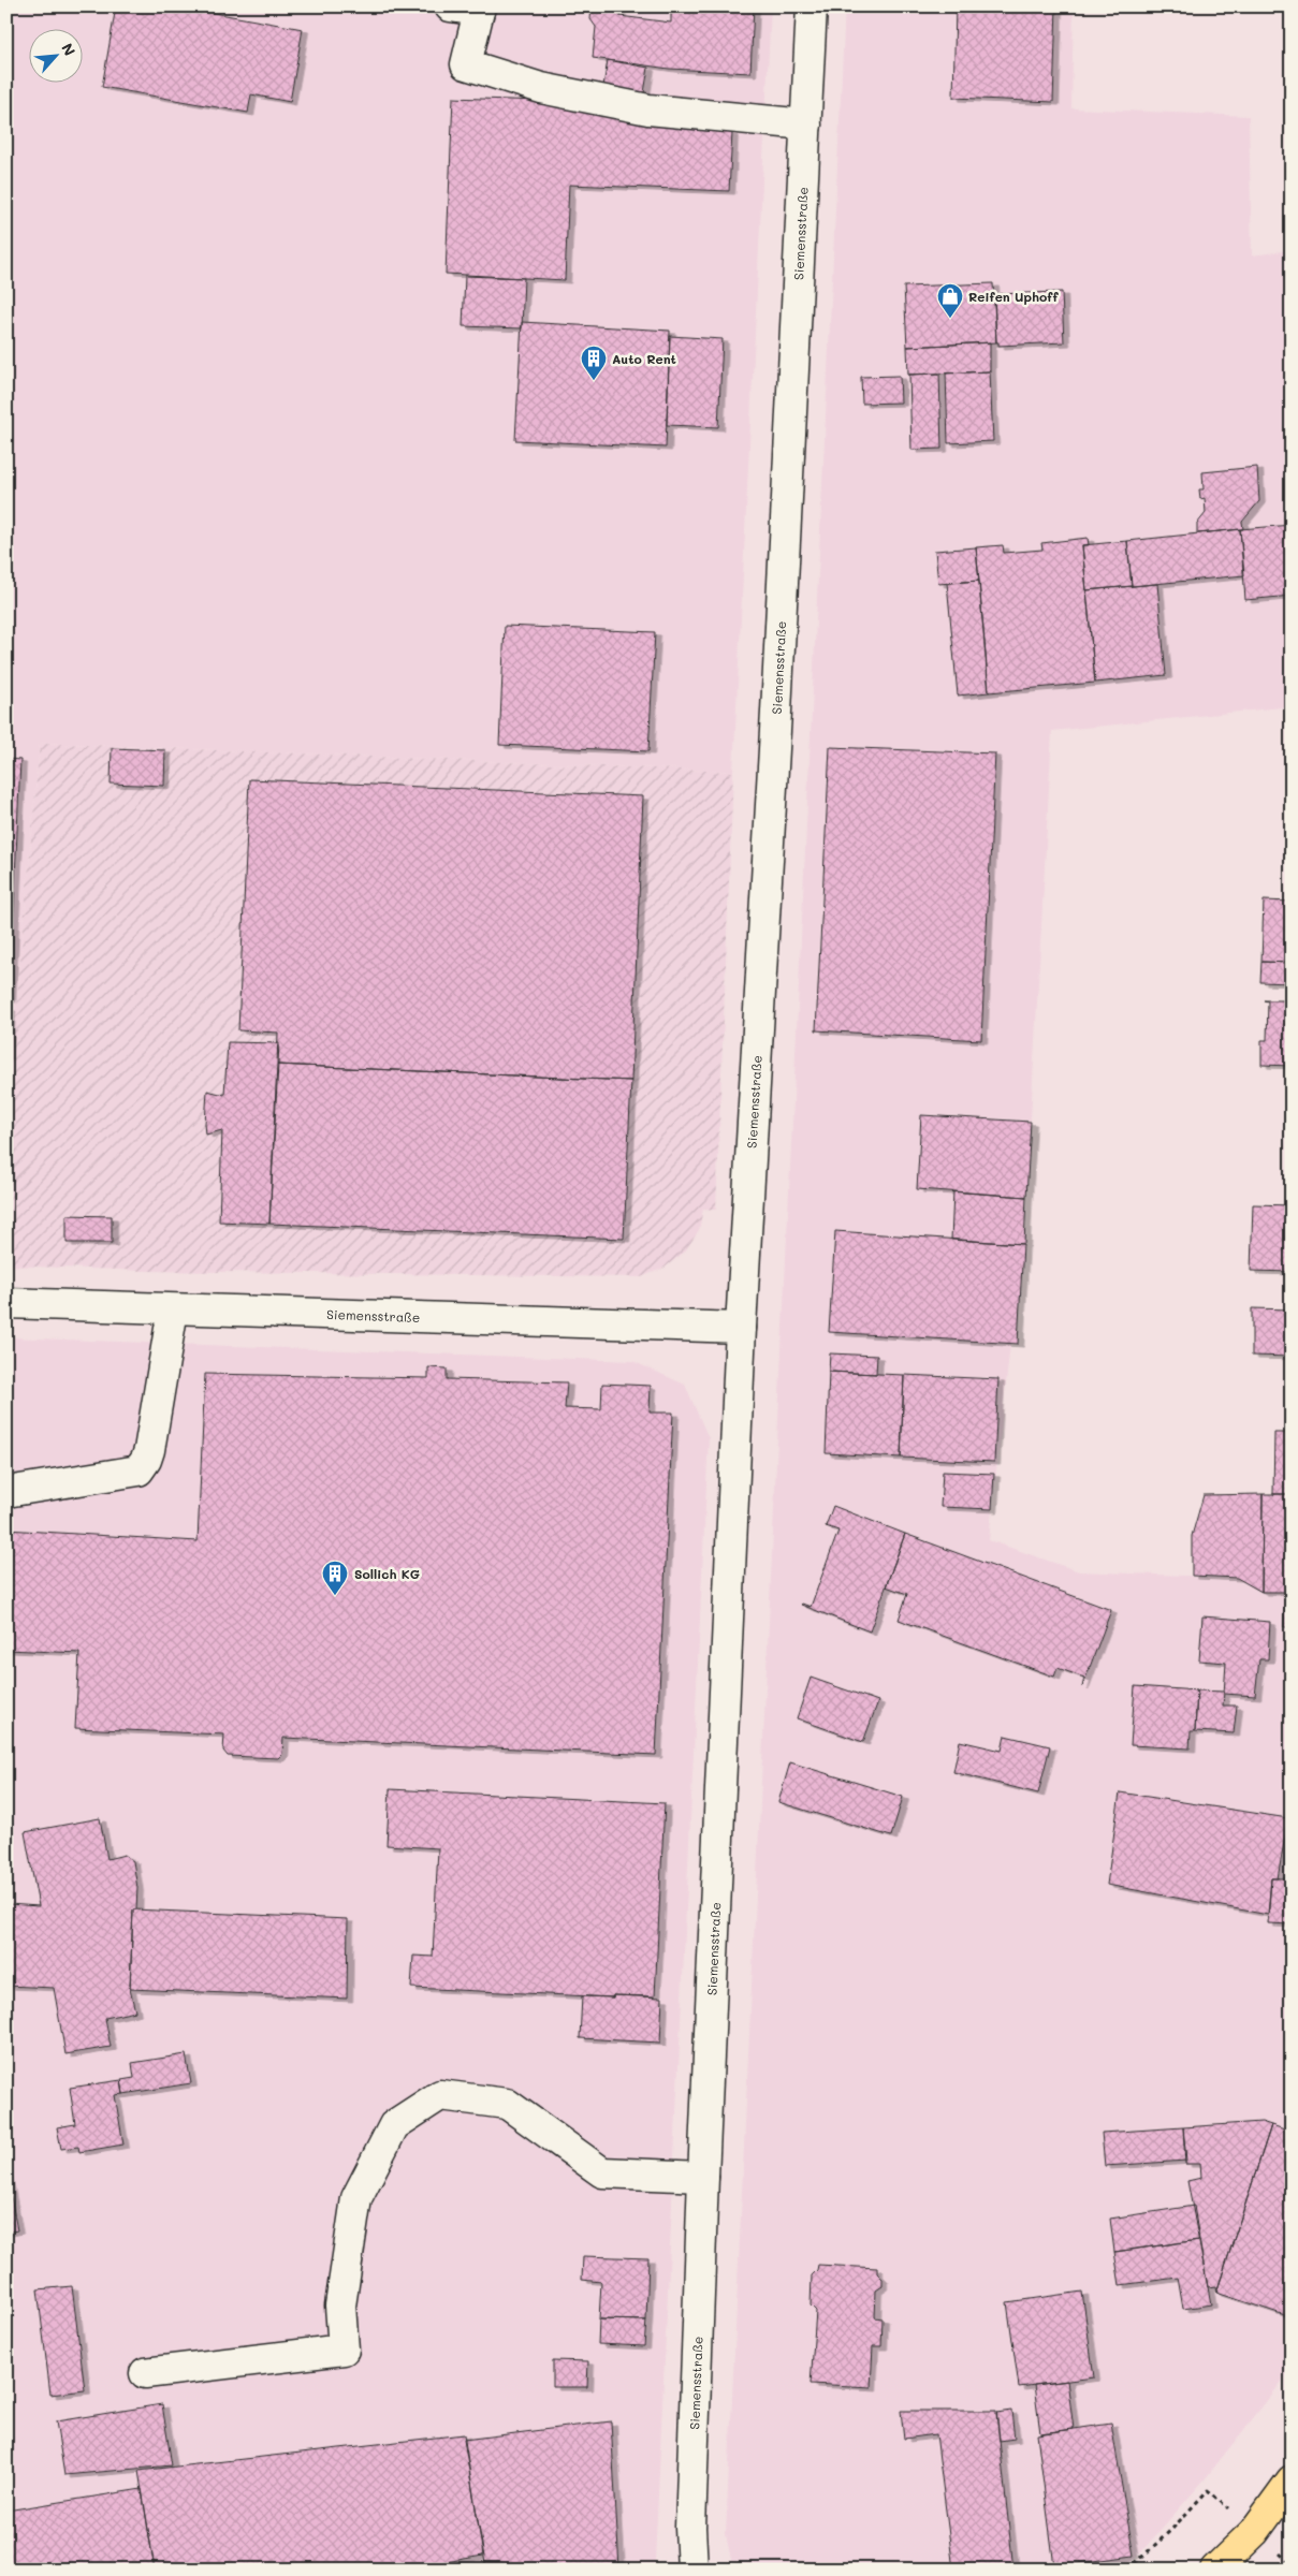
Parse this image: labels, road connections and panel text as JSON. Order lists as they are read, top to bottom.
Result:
{
  "streets": {
    "street": ["Siemensstraße"]
  },
  "places": {
    "shop": ["Reifen Uphoff"],
    "building": ["Auto Rent", "Sollich KG"]
  },
  "north": "top right"
}
